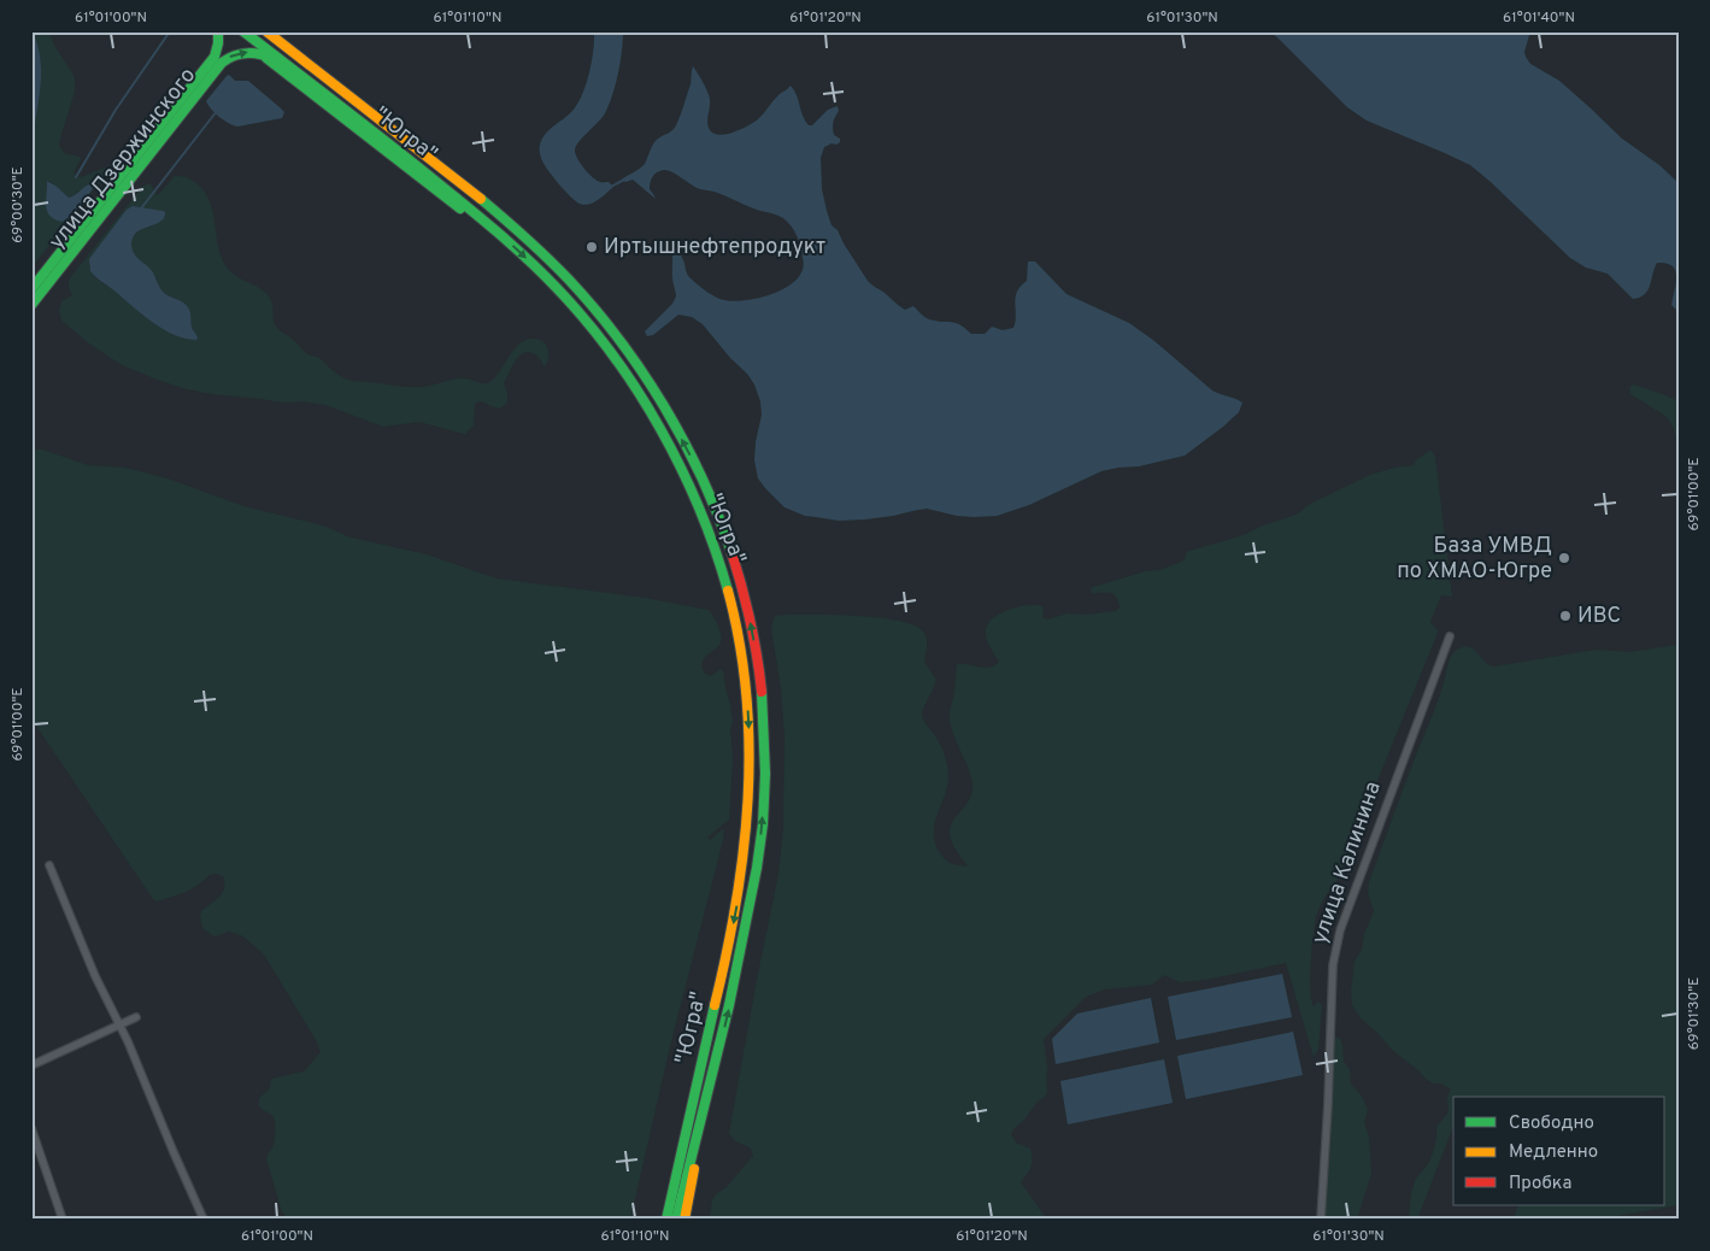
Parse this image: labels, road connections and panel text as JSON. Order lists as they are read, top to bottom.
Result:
{
  "streets": {
    "main road": ["\"Югра\"", "улица Дзержинского"],
    "street": ["улица Калинина"]
  },
  "places": ["Иртышнефтепродукт", "База УМВД по ХМАО-Югре", "ИВС"],
  "legend": ["Свободно", "Медленно", "Пробка"],
  "coordinates": [
    "61°01'00\"N",
    "61°01'10\"N",
    "61°01'20\"N",
    "61°01'30\"N",
    "61°01'40\"N",
    "69°00'30\"E",
    "69°01'00\"E",
    "69°01'30\"E"
  ]
}
